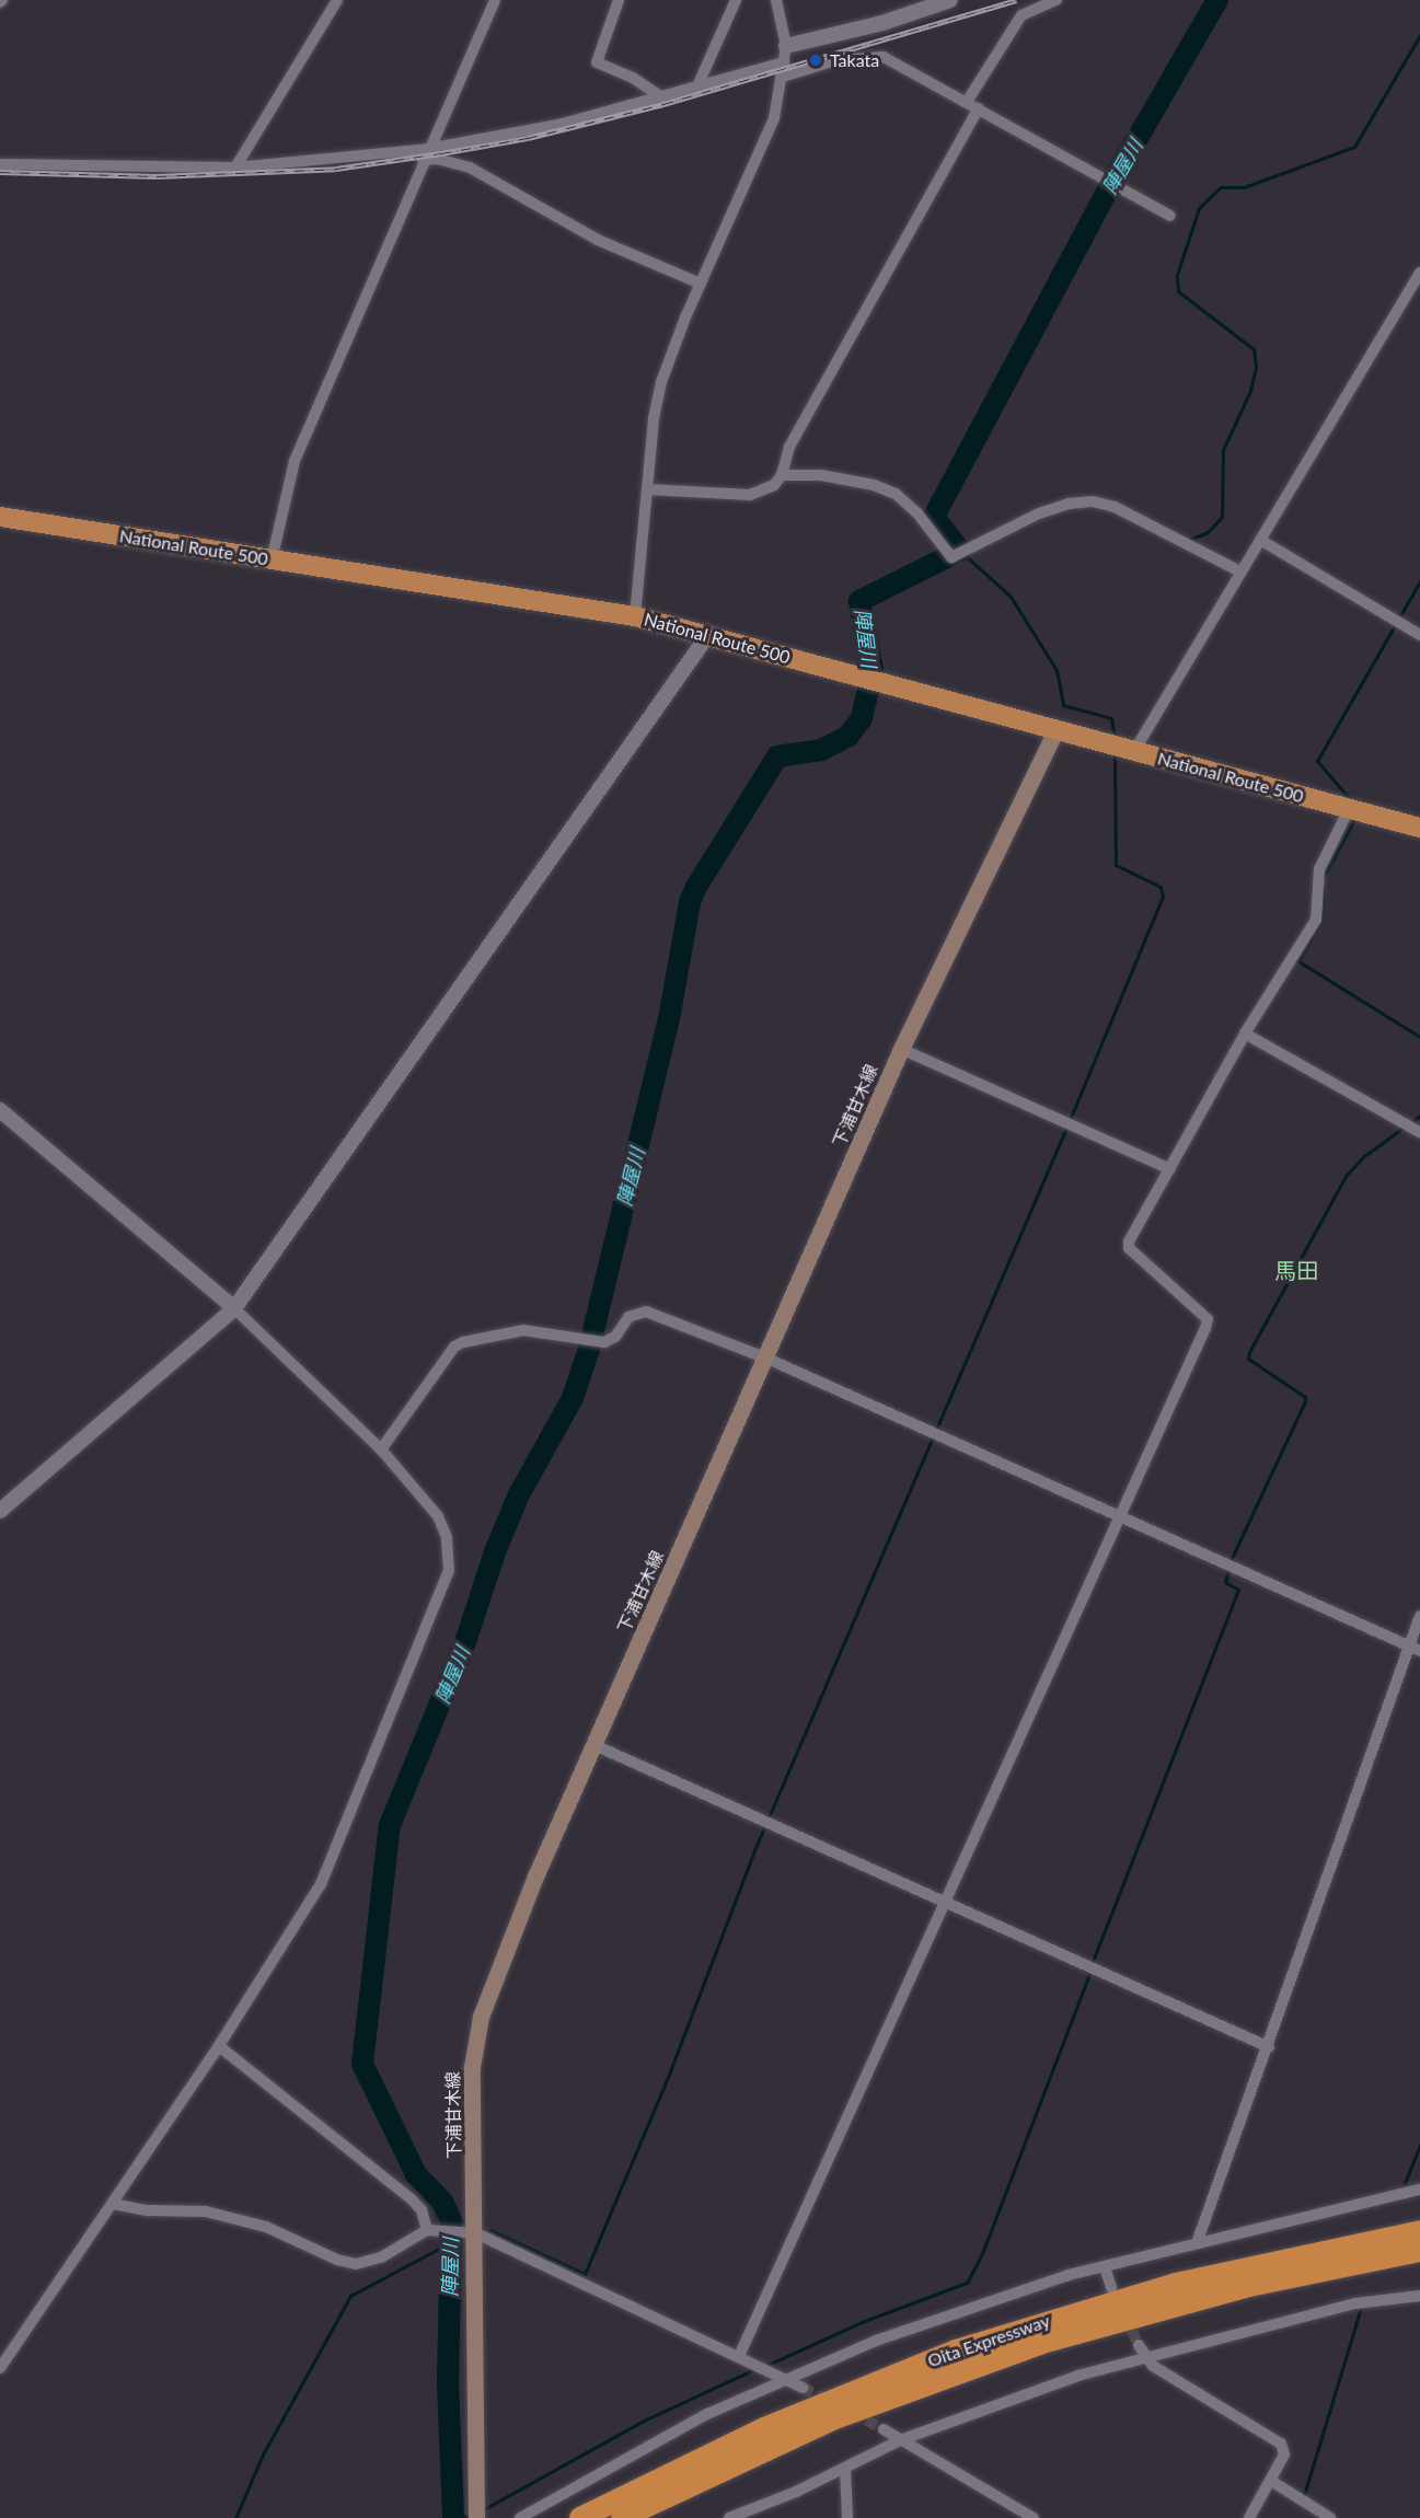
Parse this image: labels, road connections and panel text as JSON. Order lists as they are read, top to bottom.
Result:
{
  "streets": {
    "highway": ["National Route 500", "Oita Expressway"],
    "main road": ["下浦甘木線"]
  },
  "crossings": [
    ["National Route 500", "下浦甘木線"]
  ],
  "districts": ["馬田"],
  "water": ["陣屋川"],
  "places": ["Takata"]
}
